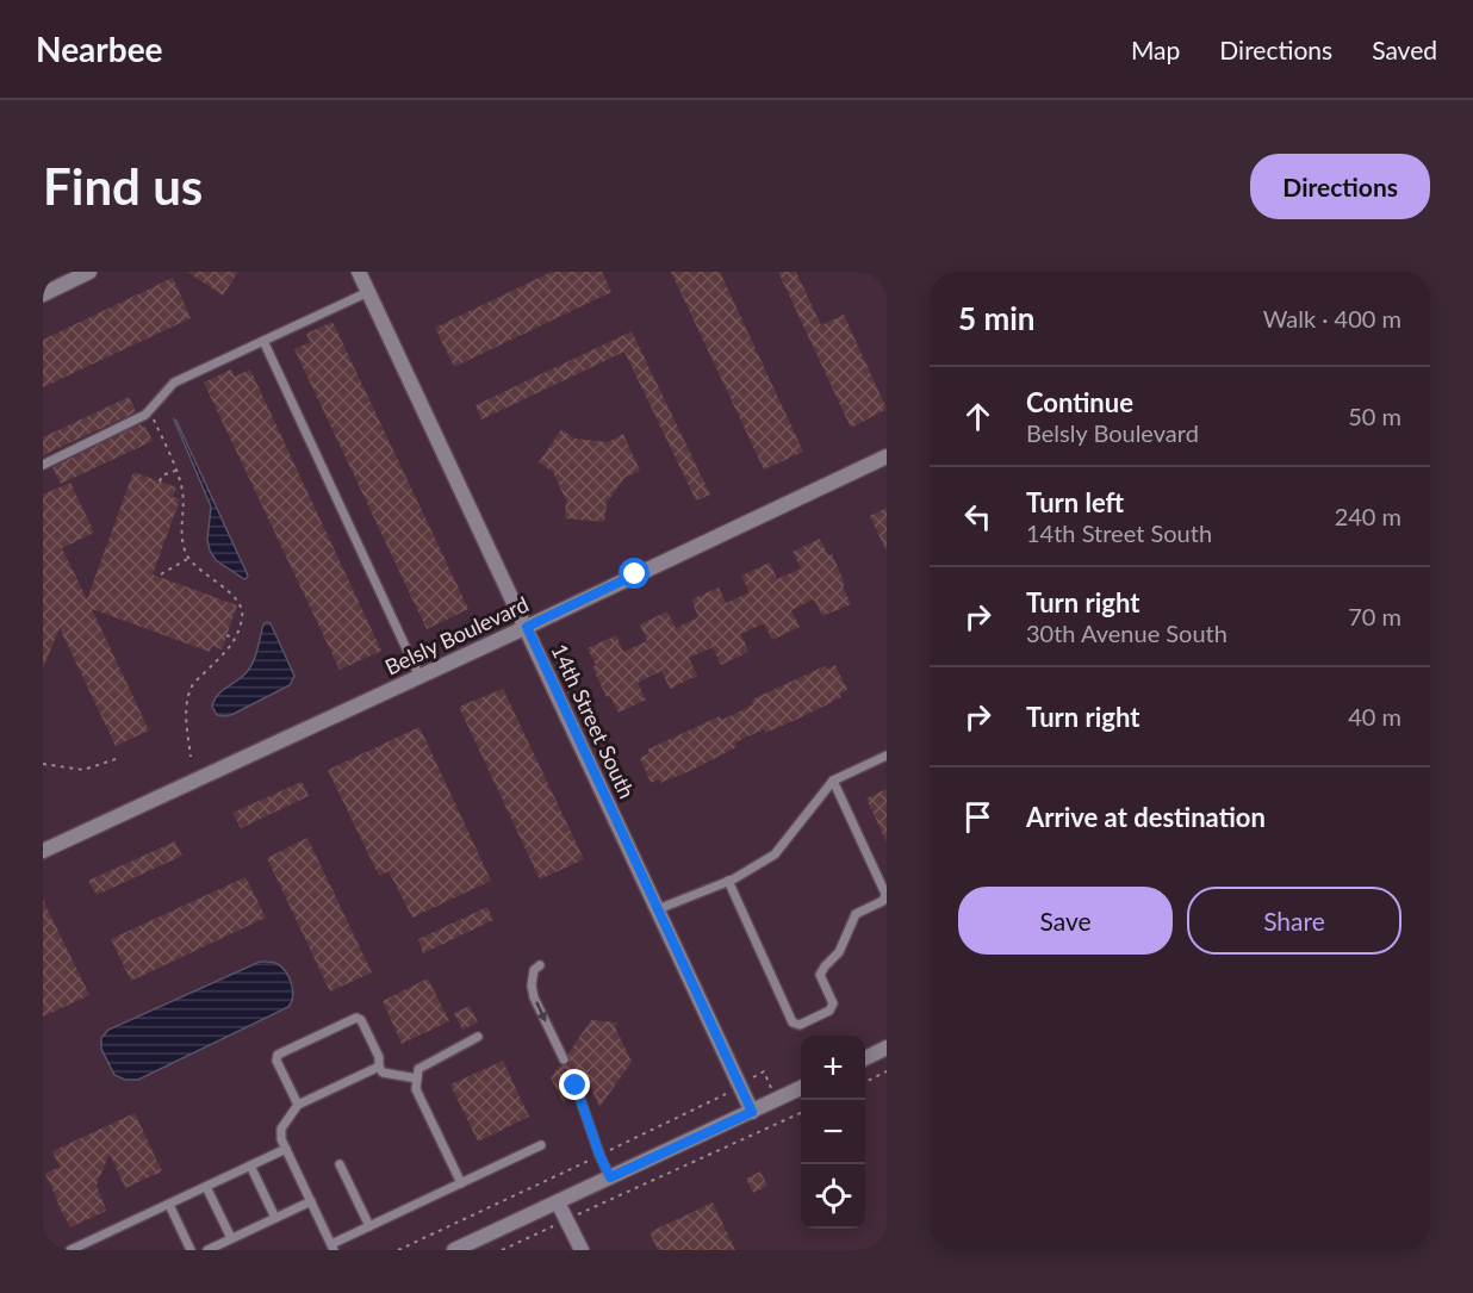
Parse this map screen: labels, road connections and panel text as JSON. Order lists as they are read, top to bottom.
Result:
{
  "streets": {
    "street": ["Belsly Boulevard", "14th Street South"]
  },
  "crossings": [
    ["Belsly Boulevard", "14th Street South"]
  ],
  "page": {
    "header": "Nearbee",
    "nav": ["Map", "Directions", "Saved"],
    "buttons": [
      "Directions",
      ["Save", "Share"]
    ],
    "title": "Find us",
    "heading": ["5 min", "Walk · 400 m"],
    "list": [
      ["Continue", "Belsly Boulevard", "50 m"],
      ["Turn left", "14th Street South", "240 m"],
      ["Turn right", "30th Avenue South", "70 m"],
      ["Turn right", "40 m"],
      "Arrive at destination"
    ],
    "map_buttons": ["+", "−"]
  }
}
